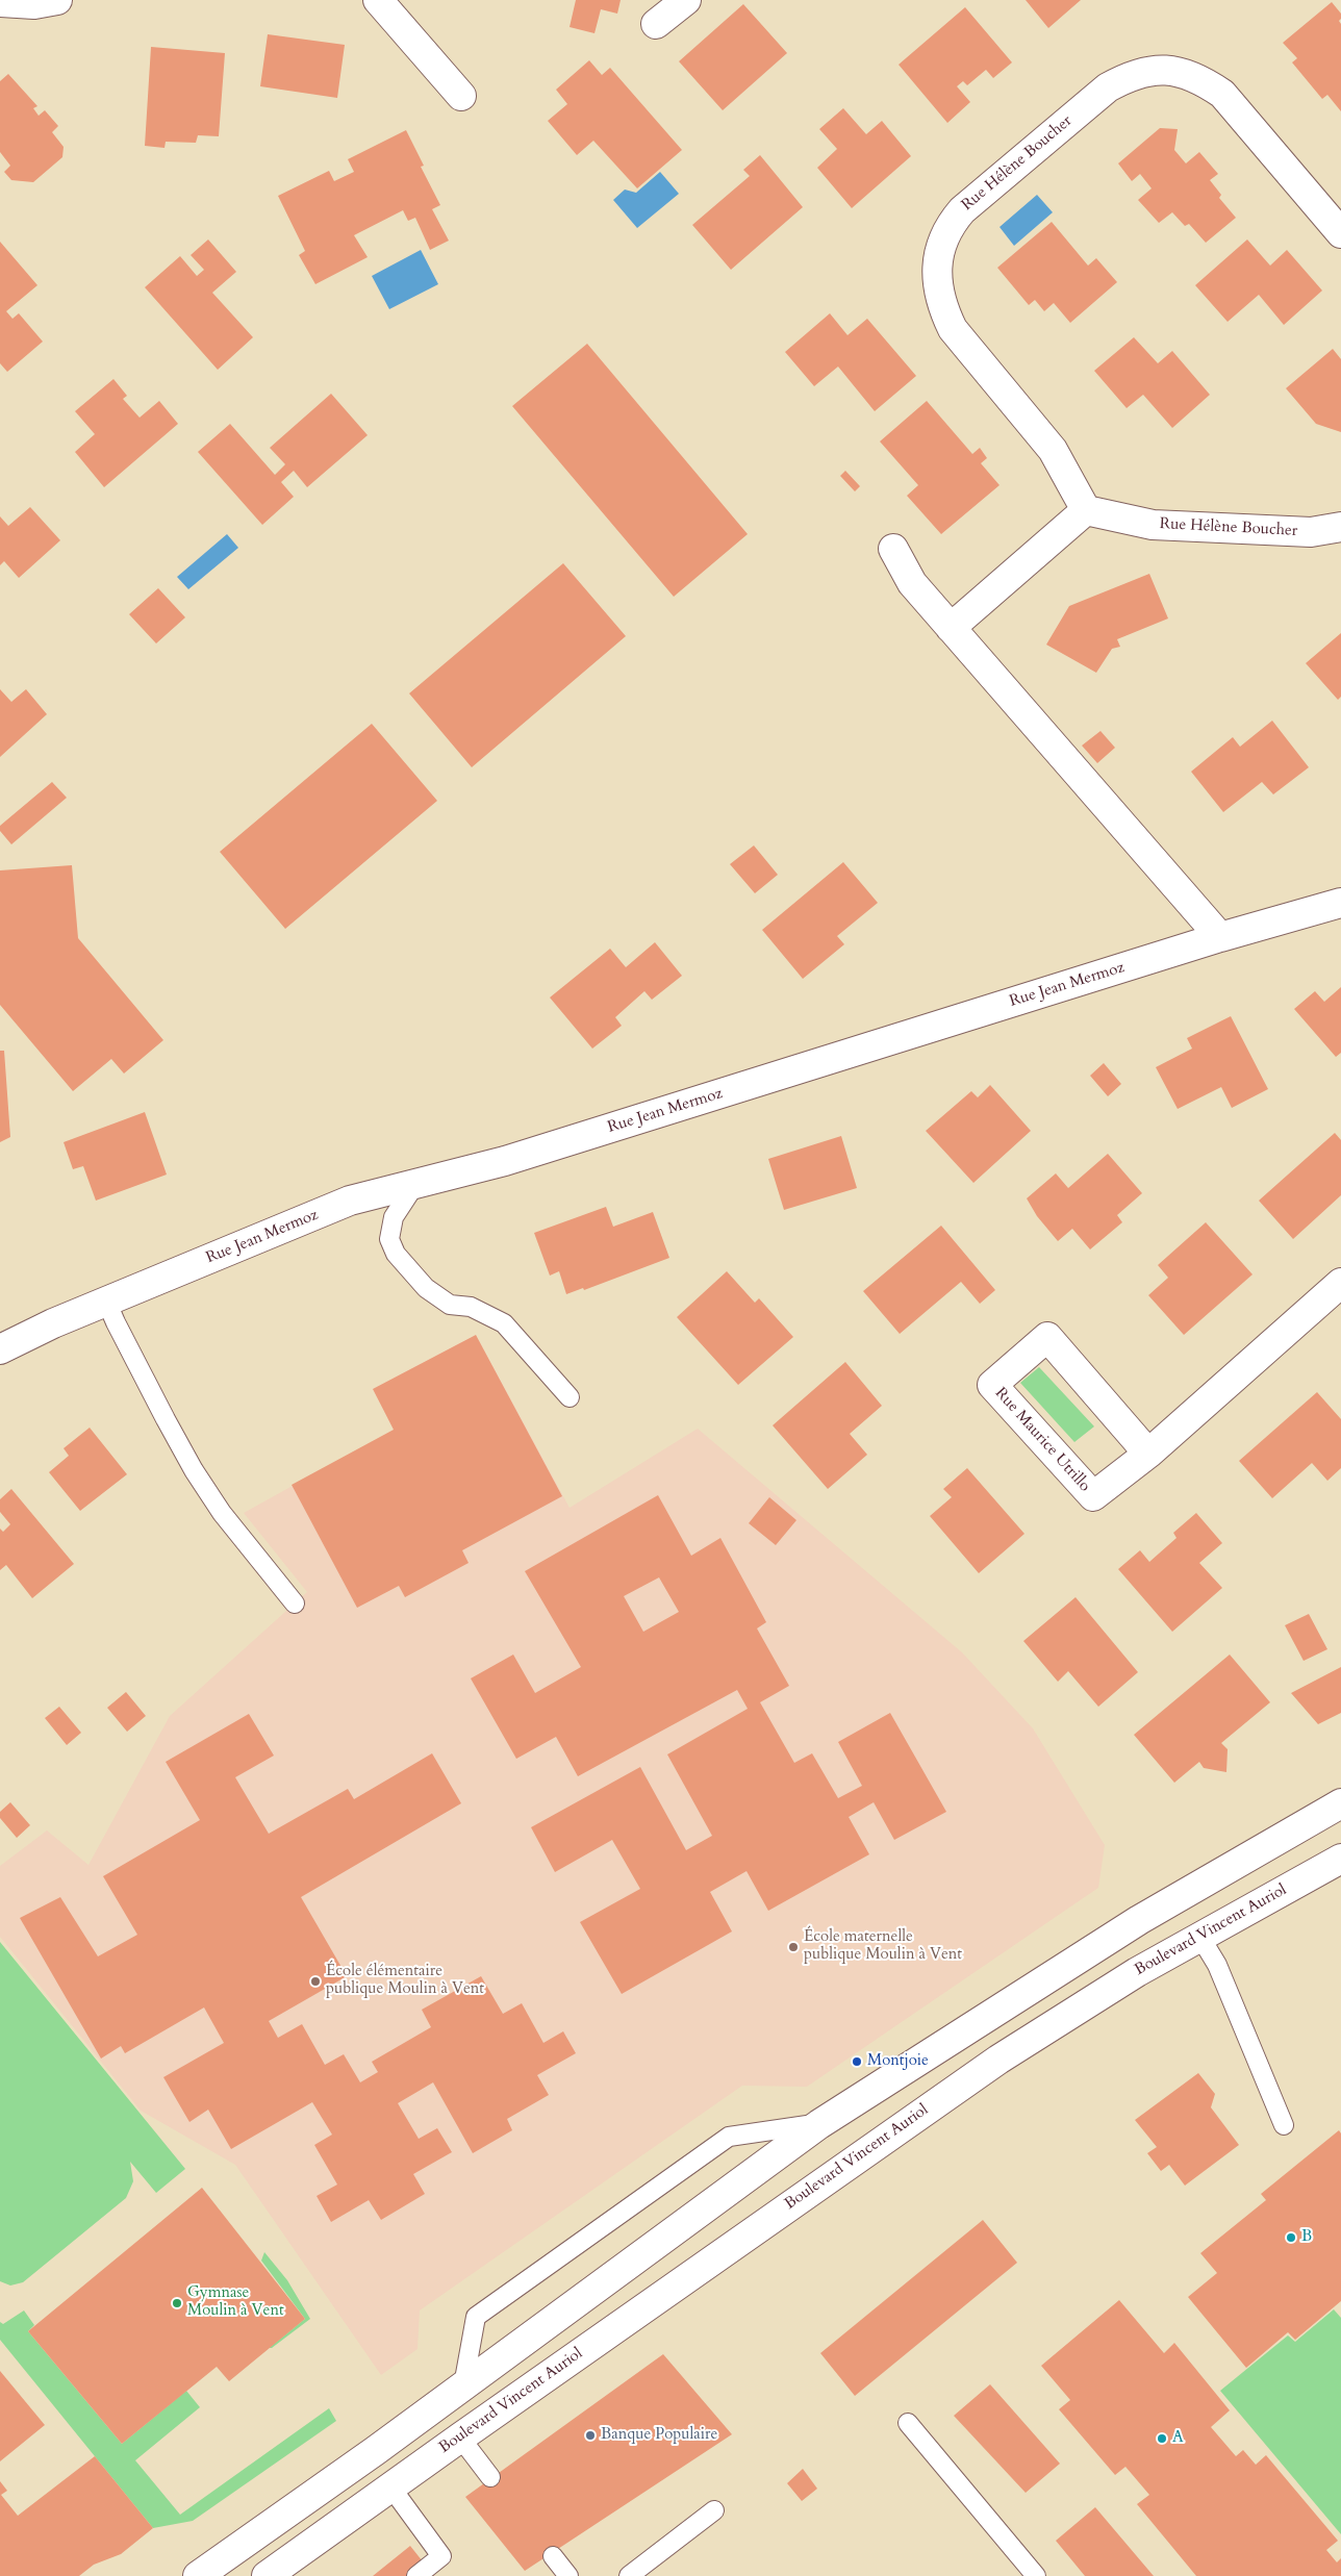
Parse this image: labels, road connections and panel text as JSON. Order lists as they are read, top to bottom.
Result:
{
  "streets": {
    "street": [
      "Rue Hélène Boucher",
      "Rue Jean Mermoz",
      "Rue Maurice Utrillo",
      "Boulevard Vincent Auriol"
    ]
  },
  "places": [
    "École maternelle publique Moulin à Vent",
    "École élémentaire publique Moulin à Vent",
    "Montjoie",
    "B",
    "Gymnase Moulin à Vent",
    "Banque Populaire",
    "A"
  ]
}
